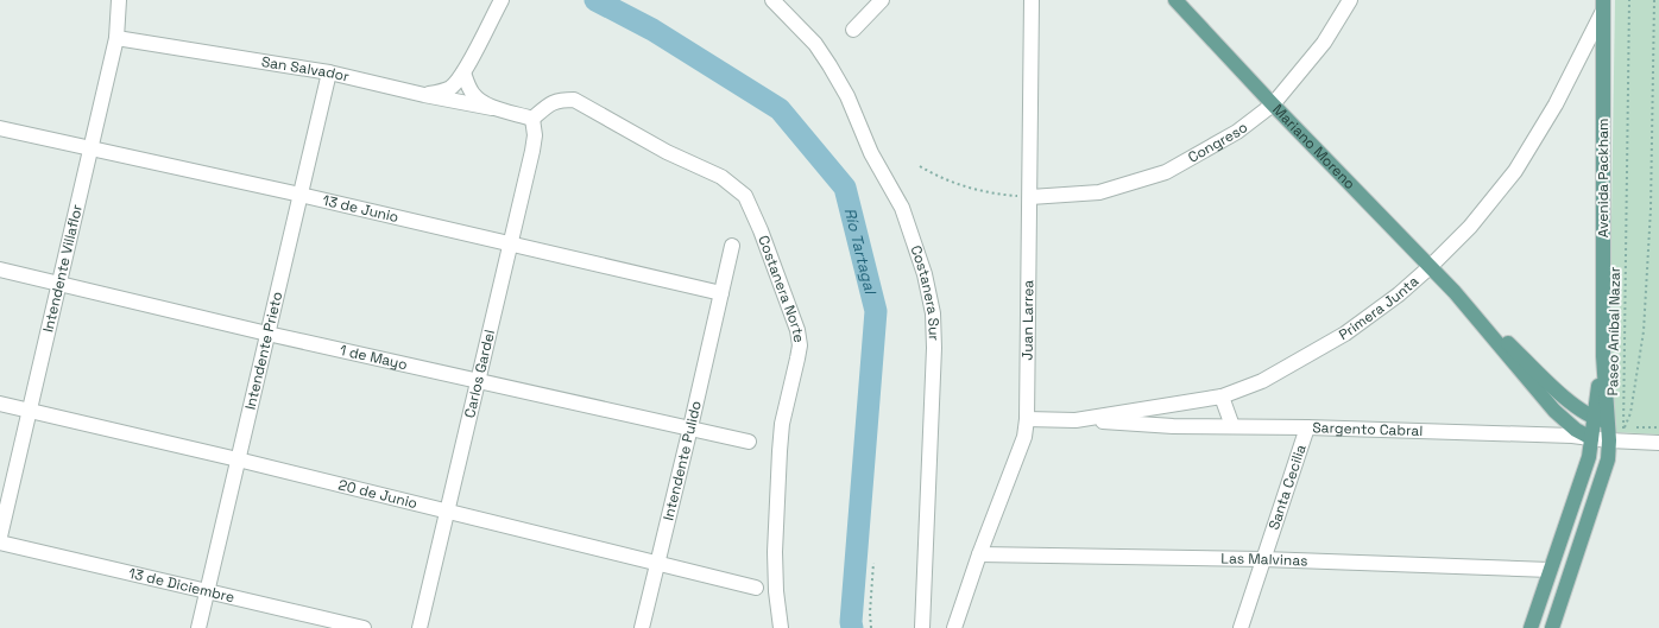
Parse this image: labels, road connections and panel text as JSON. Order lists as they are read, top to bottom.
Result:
{
  "streets": {
    "main road": ["Mariano Moreno", "Avenida Packham"],
    "street": [
      "San Salvador",
      "Congreso",
      "13 de Junio",
      "Intendente Villaflor",
      "Costanera Norte",
      "Costanera Sur",
      "Primera Junta",
      "Juan Larrea",
      "Intendente Prieto",
      "1 de Mayo",
      "Carlos Gardel",
      "Sargento Cabral",
      "Intendente Pulido",
      "Santa Cecilia",
      "20 de Junio",
      "Las Malvinas",
      "13 de Diciembre"
    ],
    "path": ["Paseo Aníbal Nazar"]
  },
  "crossings": [
    ["San Salvador", "Intendente Villaflor"],
    ["San Salvador", "Costanera Norte"],
    ["San Salvador", "Intendente Prieto"],
    ["San Salvador", "Carlos Gardel"],
    ["Congreso", "Mariano Moreno"],
    ["Congreso", "Juan Larrea"],
    ["Mariano Moreno", "Avenida Packham"],
    ["Mariano Moreno", "Primera Junta"],
    ["Mariano Moreno", "Sargento Cabral"],
    ["Avenida Packham", "Primera Junta"],
    ["Avenida Packham", "Paseo Aníbal Nazar"],
    ["Avenida Packham", "Sargento Cabral"],
    ["Avenida Packham", "Las Malvinas"],
    ["13 de Junio", "Intendente Villaflor"],
    ["13 de Junio", "Intendente Prieto"],
    ["13 de Junio", "Carlos Gardel"],
    ["13 de Junio", "Intendente Pulido"],
    ["Intendente Villaflor", "1 de Mayo"],
    ["Intendente Villaflor", "20 de Junio"],
    ["Costanera Norte", "Carlos Gardel"],
    ["Primera Junta", "Juan Larrea"],
    ["Primera Junta", "Sargento Cabral"],
    ["Juan Larrea", "Las Malvinas"],
    ["Paseo Aníbal Nazar", "Sargento Cabral"],
    ["Intendente Prieto", "1 de Mayo"],
    ["Intendente Prieto", "20 de Junio"],
    ["Intendente Prieto", "13 de Diciembre"],
    ["1 de Mayo", "Carlos Gardel"],
    ["1 de Mayo", "Intendente Pulido"],
    ["Carlos Gardel", "20 de Junio"],
    ["Sargento Cabral", "Santa Cecilia"],
    ["Intendente Pulido", "20 de Junio"],
    ["Santa Cecilia", "Las Malvinas"]
  ],
  "water": ["Río Tartagal"]
}
